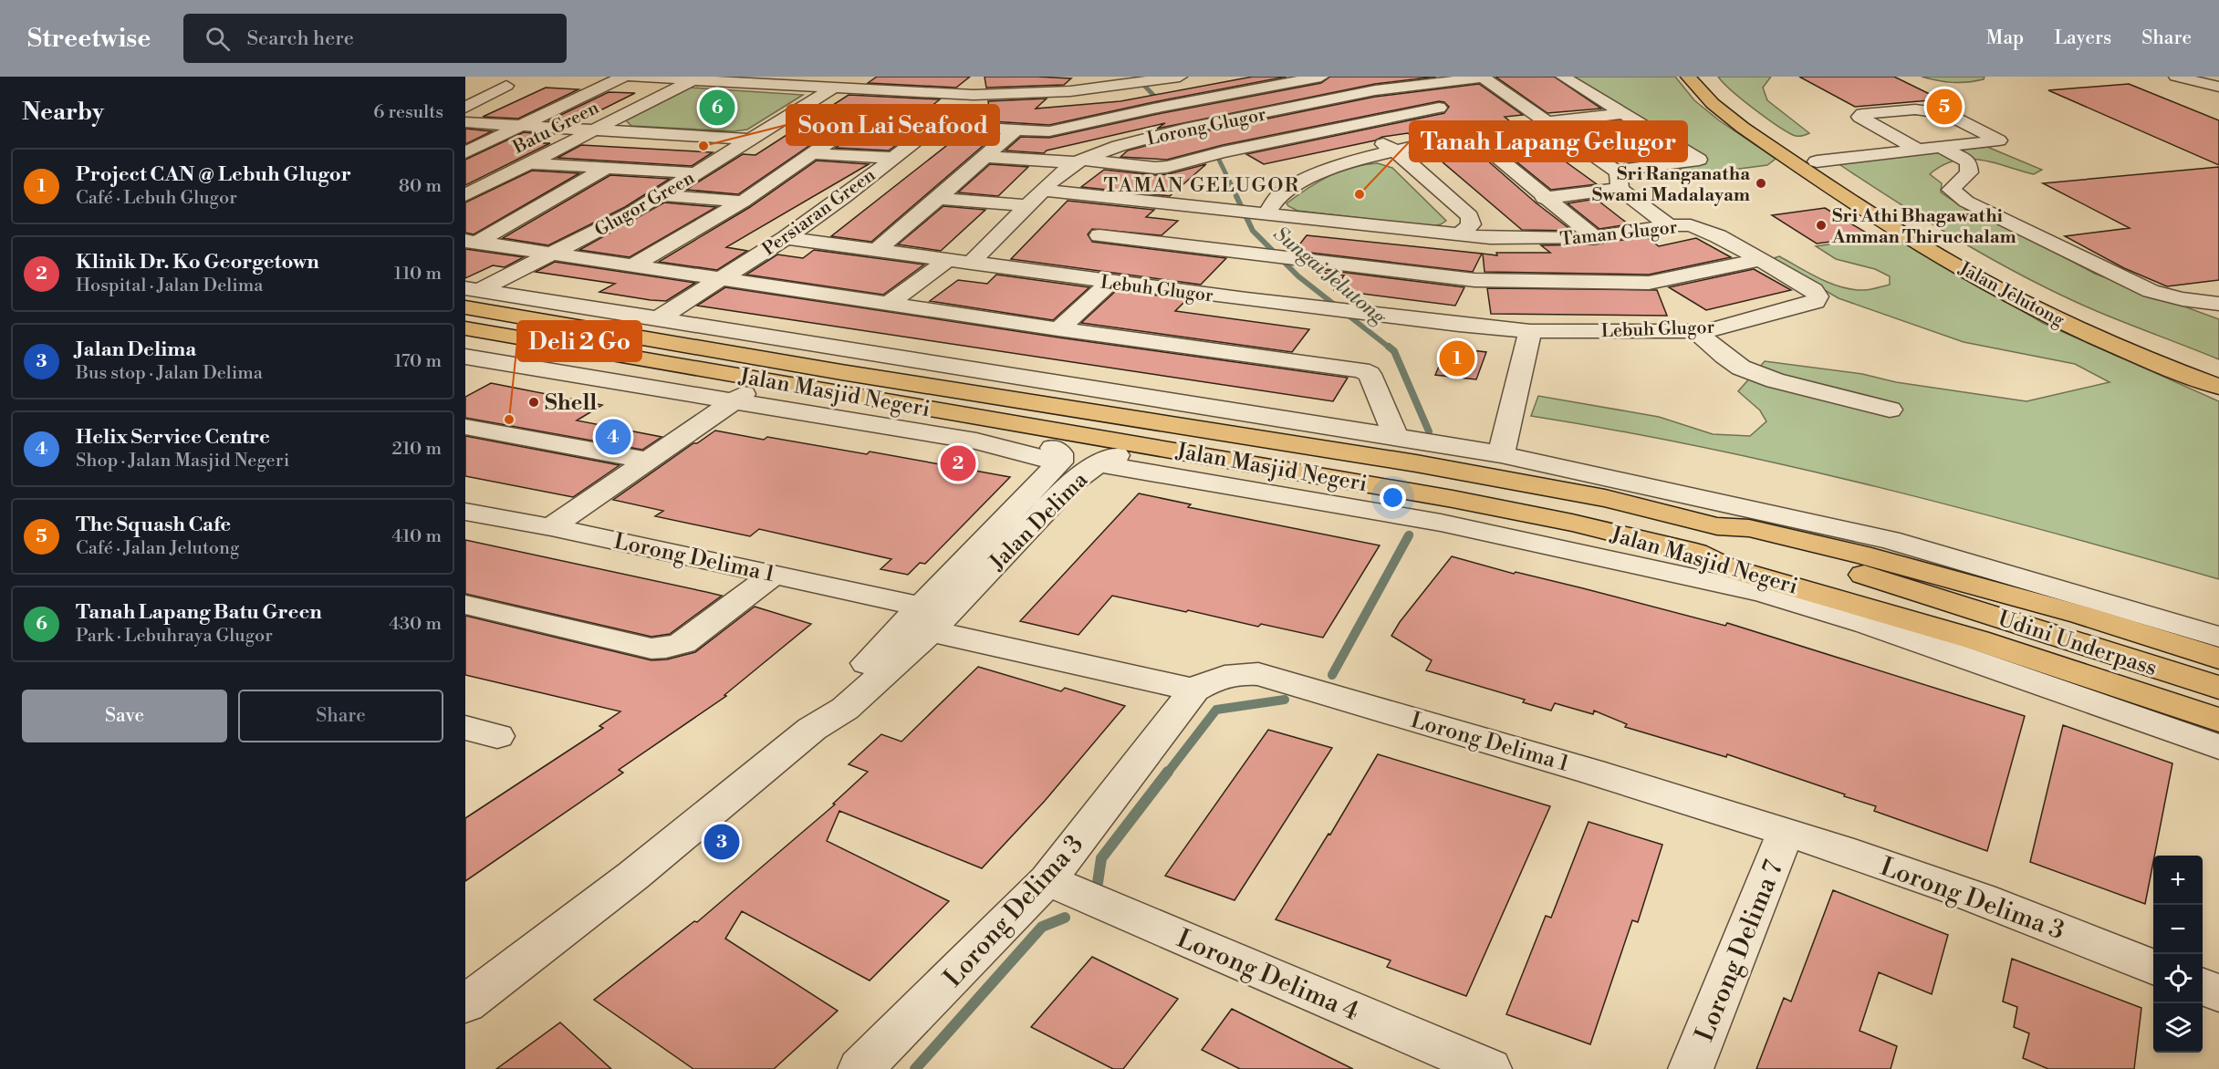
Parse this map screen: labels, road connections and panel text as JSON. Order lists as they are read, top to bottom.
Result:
{
  "streets": {
    "main road": ["Jalan Jelutong", "Jalan Masjid Negeri", "Udini Underpass"],
    "street": [
      "Lorong Glugor",
      "Batu Green",
      "Glugor Green",
      "Persiaran Green",
      "Taman Glugor",
      "Lebuh Glugor",
      "Jalan Delima",
      "Lorong Delima 1",
      "Lorong Delima 3",
      "Lorong Delima 7",
      "Lorong Delima 4"
    ]
  },
  "crossings": [
    ["Lorong Glugor", "Taman Glugor"],
    ["Lorong Glugor", "Lebuh Glugor"],
    ["Glugor Green", "Jalan Masjid Negeri"],
    ["Persiaran Green", "Lebuh Glugor"],
    ["Taman Glugor", "Lebuh Glugor"],
    ["Jalan Masjid Negeri", "Jalan Delima"],
    ["Jalan Masjid Negeri", "Udini Underpass"],
    ["Jalan Delima", "Lorong Delima 1"],
    ["Lorong Delima 1", "Lorong Delima 3"],
    ["Lorong Delima 1", "Lorong Delima 7"],
    ["Lorong Delima 3", "Lorong Delima 7"],
    ["Lorong Delima 3", "Lorong Delima 4"]
  ],
  "districts": ["TAMAN GELUGOR"],
  "water": ["Sungai Jelutong"],
  "places": [
    "Soon Lai Seafood",
    "Sri Ranganatha Swami Madalayam",
    "Tanah Lapang Gelugor",
    "Sri Athi Bhagawathi Amman Thiruchalam",
    "Shell",
    "Deli 2 Go"
  ],
  "page": {
    "header": "Streetwise",
    "search": "Search here",
    "nav": ["Map", "Layers", "Share"],
    "heading": ["Nearby", "6 results"],
    "pins": [
      "5",
      "6",
      "1",
      "4",
      "2",
      "3"
    ],
    "list": [
      {
        "mark": "1",
        "name": "Project CAN @ Lebuh Glugor",
        "note": "Café · Lebuh Glugor",
        "value": "80 m"
      },
      {
        "mark": "2",
        "name": "Klinik Dr. Ko Georgetown",
        "note": "Hospital · Jalan Delima",
        "value": "110 m"
      },
      {
        "mark": "3",
        "name": "Jalan Delima",
        "note": "Bus stop · Jalan Delima",
        "value": "170 m"
      },
      {
        "mark": "4",
        "name": "Helix Service Centre",
        "note": "Shop · Jalan Masjid Negeri",
        "value": "210 m"
      },
      {
        "mark": "5",
        "name": "The Squash Cafe",
        "note": "Café · Jalan Jelutong",
        "value": "410 m"
      },
      {
        "mark": "6",
        "name": "Tanah Lapang Batu Green",
        "note": "Park · Lebuhraya Glugor",
        "value": "430 m"
      }
    ],
    "buttons": ["Save", "Share"],
    "map_buttons": ["+", "−"]
  }
}
